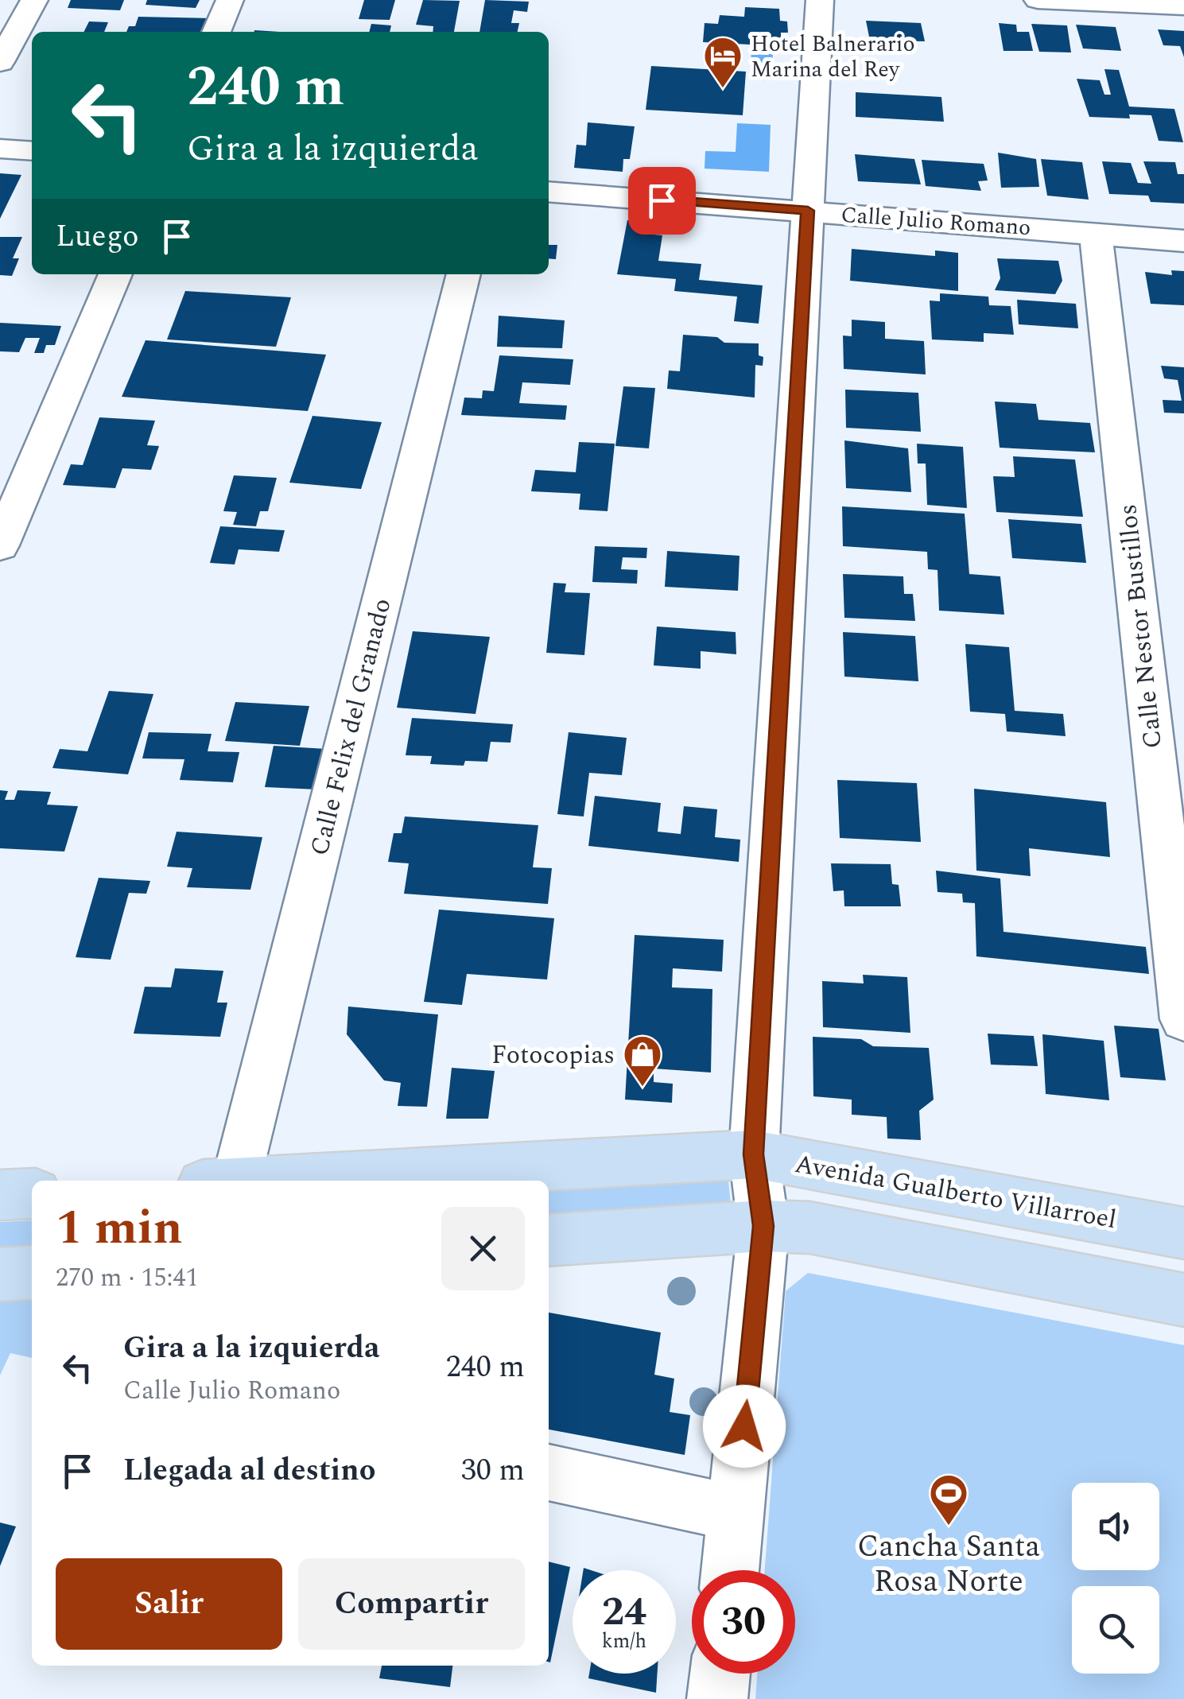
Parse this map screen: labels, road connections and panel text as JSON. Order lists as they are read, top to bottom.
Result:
{
  "streets": {
    "main road": ["Avenida Gualberto Villarroel"],
    "street": ["Calle Julio Romano", "Calle Nestor Bustillos", "Calle Felix del Granado"]
  },
  "crossings": [
    ["Calle Julio Romano", "Calle Nestor Bustillos"]
  ],
  "places": {
    "hotel": ["Hotel Balnerario Marina del Rey"],
    "shop": ["Fotocopias"],
    "sports": ["Cancha Santa Rosa Norte"]
  },
  "page": {
    "turn": ["240 m", "Gira a la izquierda"],
    "then": "Luego",
    "heading": ["1 min", "270 m · 15:41"],
    "list": [
      {
        "name": "Gira a la izquierda",
        "note": "Calle Julio Romano",
        "value": "240 m"
      },
      {
        "name": "Llegada al destino",
        "value": "30 m"
      }
    ],
    "buttons": ["Salir", "Compartir"],
    "speed": "24 km/h",
    "limit": "30"
  }
}
